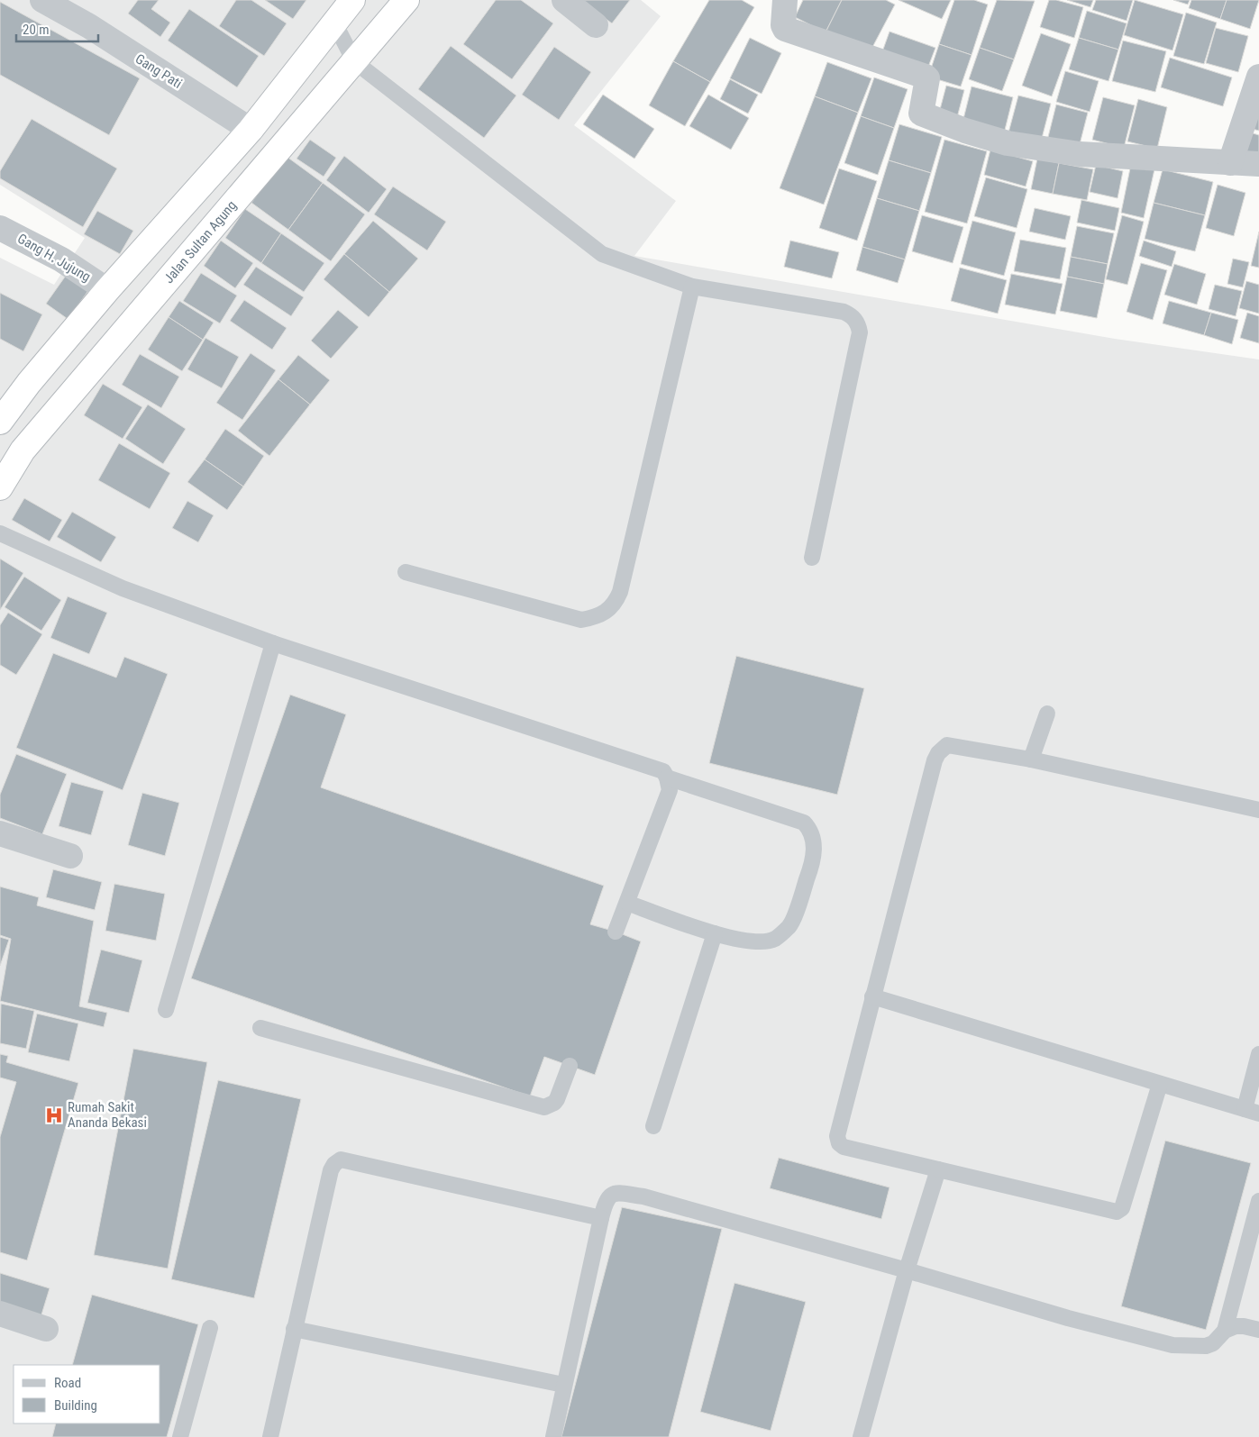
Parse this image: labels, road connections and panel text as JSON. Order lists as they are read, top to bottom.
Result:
{
  "streets": {
    "highway": ["Jalan Sultan Agung"],
    "street": ["Gang Pati", "Gang H. Jujung"]
  },
  "places": {
    "hospital": ["Rumah Sakit Ananda Bekasi"]
  },
  "legend": ["Road", "Building"],
  "scale_bar": "20 m"
}
